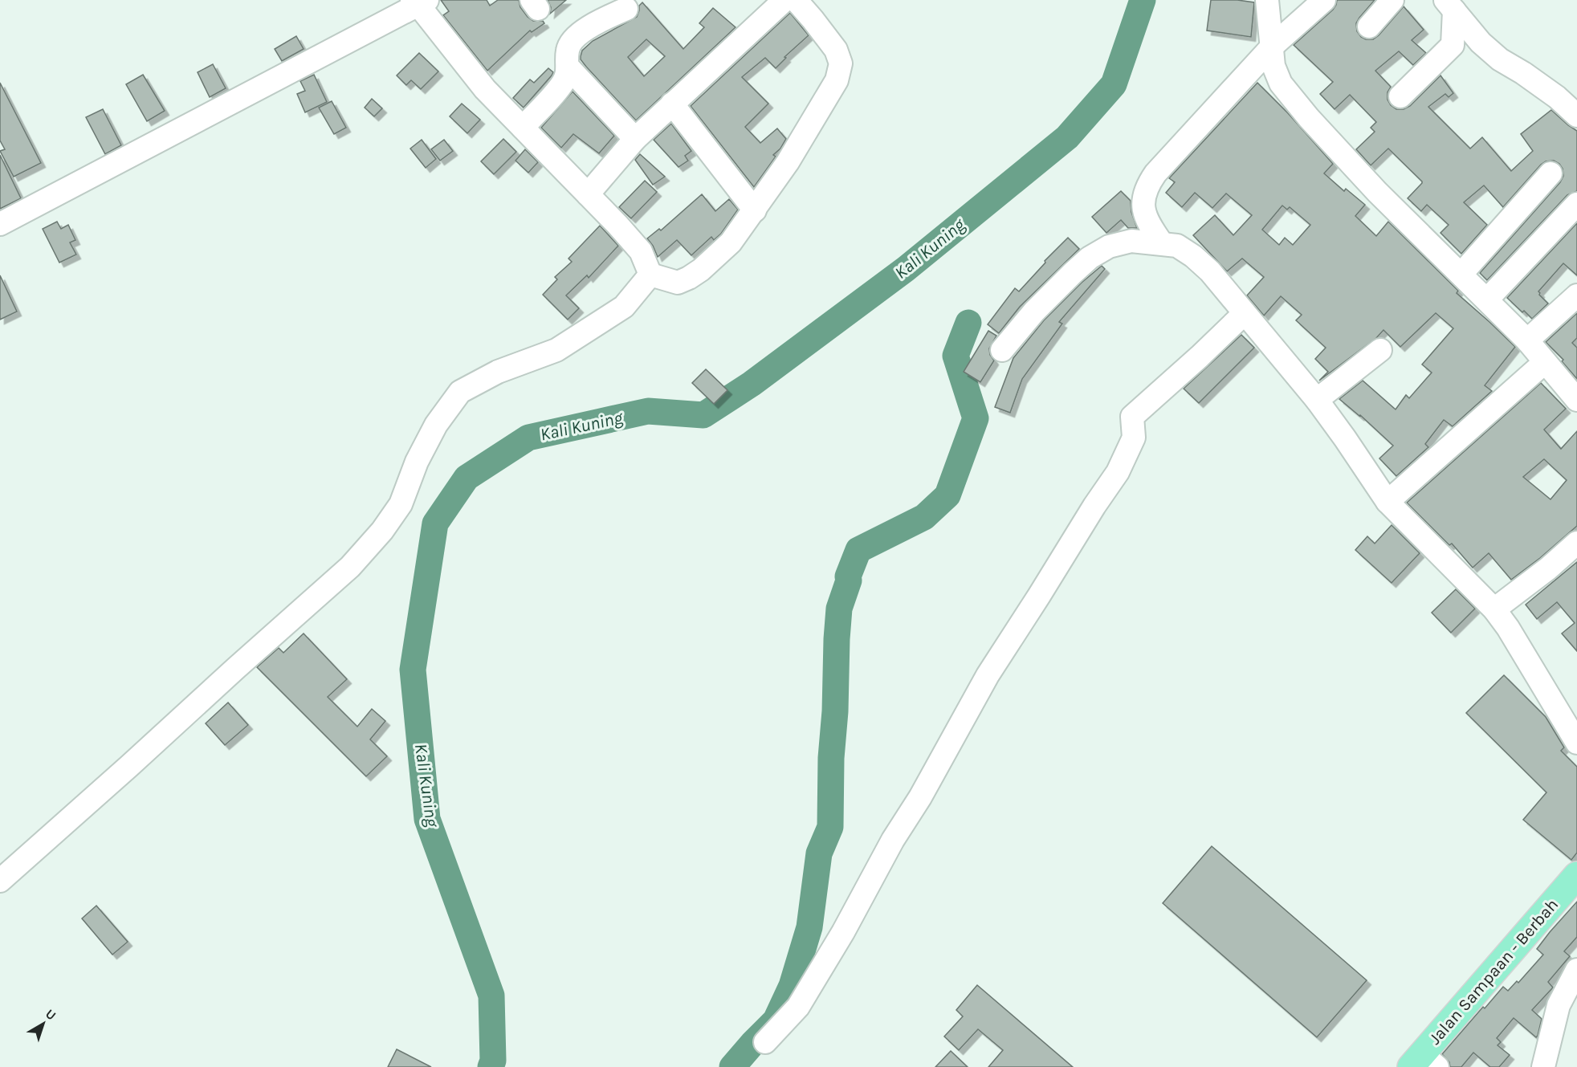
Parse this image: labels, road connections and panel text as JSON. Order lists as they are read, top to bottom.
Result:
{
  "streets": {
    "main road": ["Jalan Sampaan - Berbah"]
  },
  "water": ["Kali Kuning"],
  "north": "top right"
}
